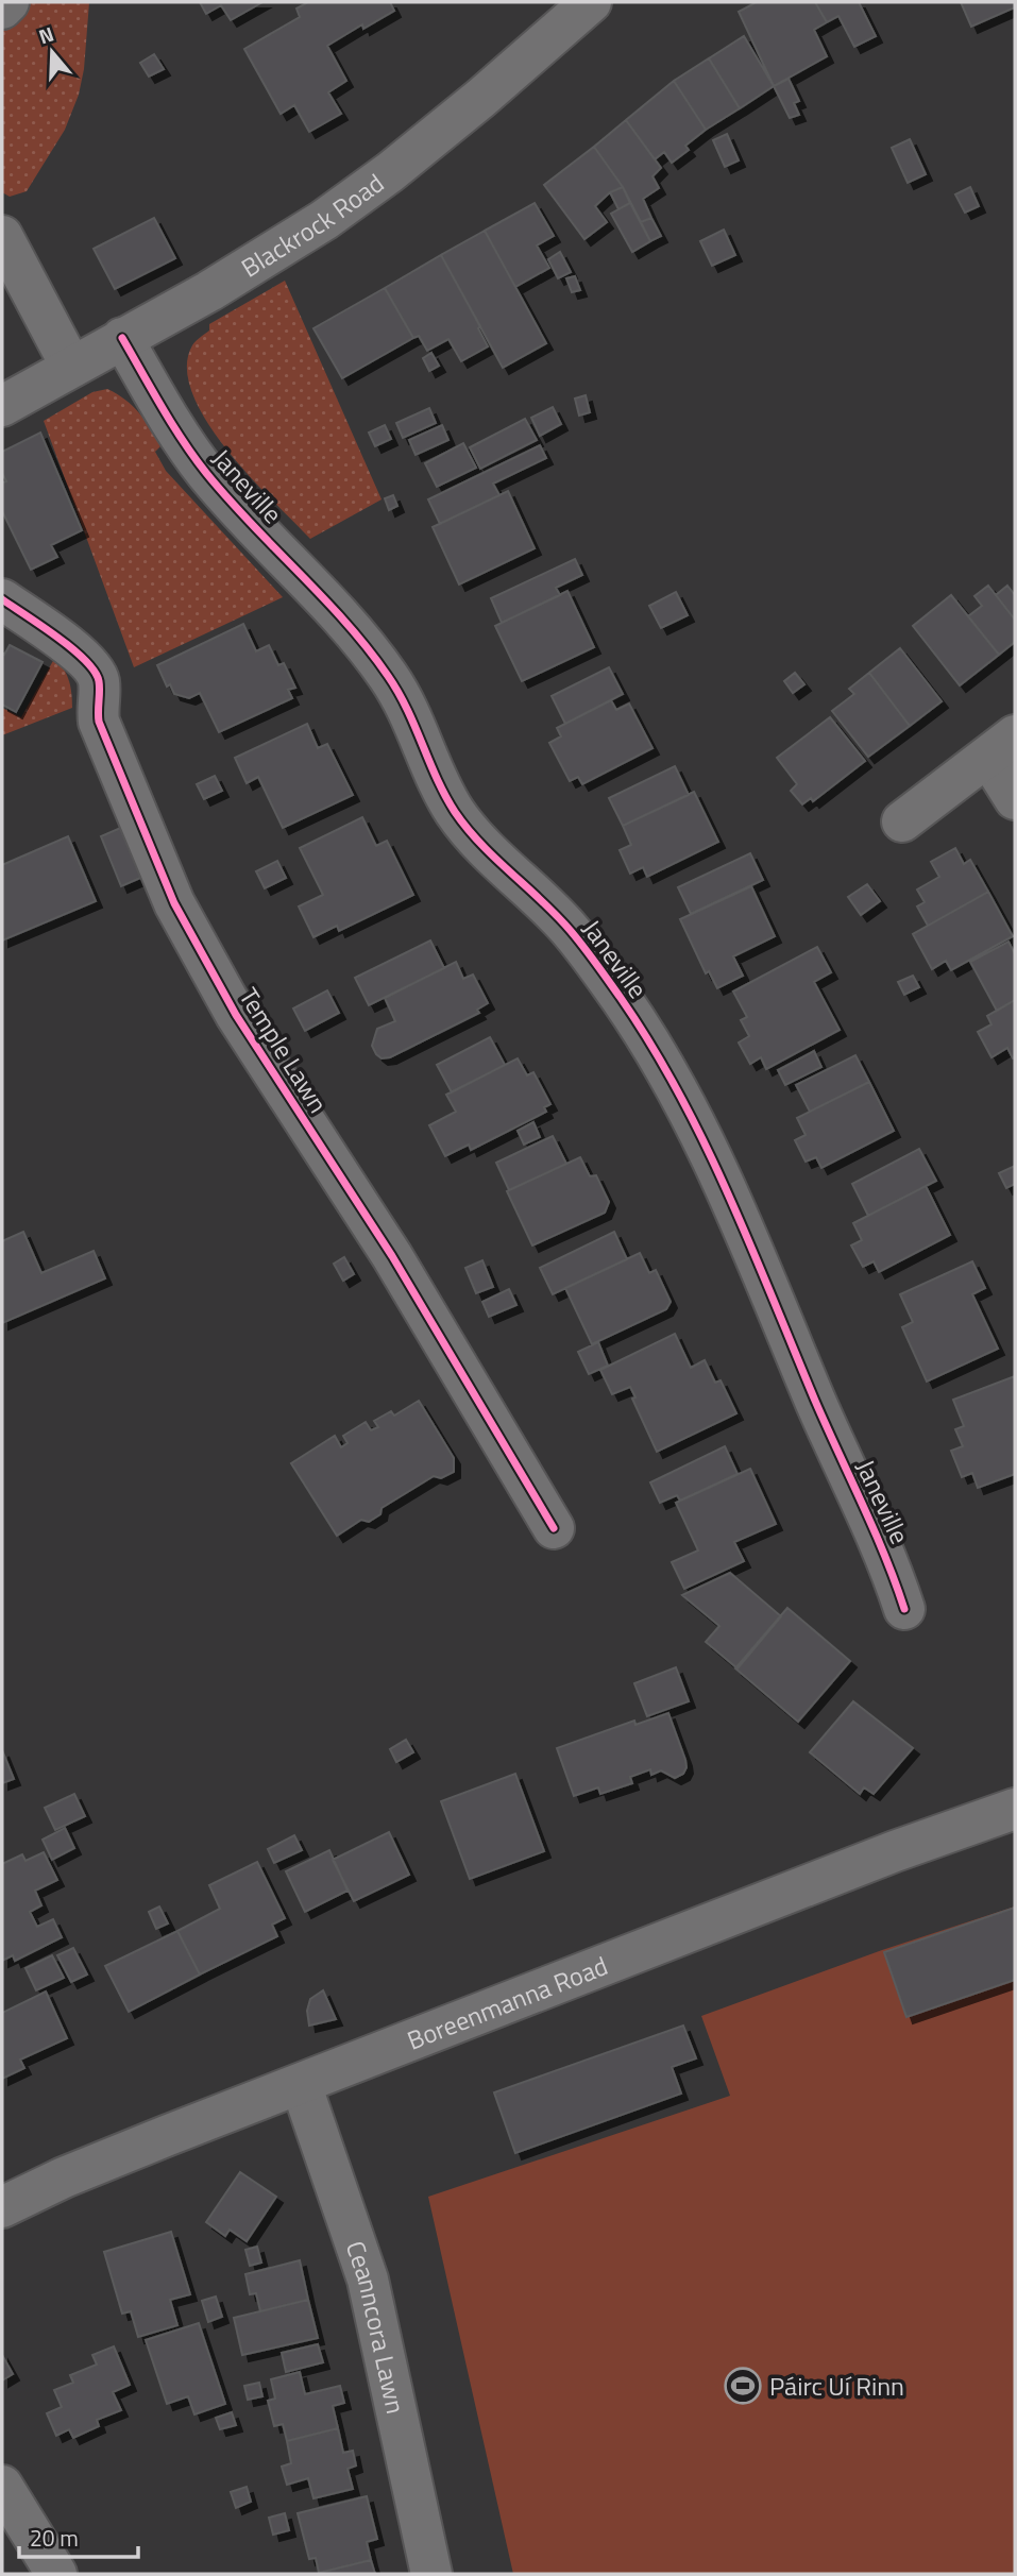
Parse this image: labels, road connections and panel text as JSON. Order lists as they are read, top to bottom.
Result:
{
  "streets": {
    "street": [
      "Blackrock Road",
      "Janeville",
      "Temple Lawn",
      "Boreenmanna Road",
      "Ceanncora Lawn"
    ]
  },
  "crossings": [
    ["Blackrock Road", "Janeville"],
    ["Boreenmanna Road", "Ceanncora Lawn"]
  ],
  "places": {
    "sports": ["Páirc Uí Rinn"]
  },
  "scale_bar": "20 m",
  "north": "top"
}
